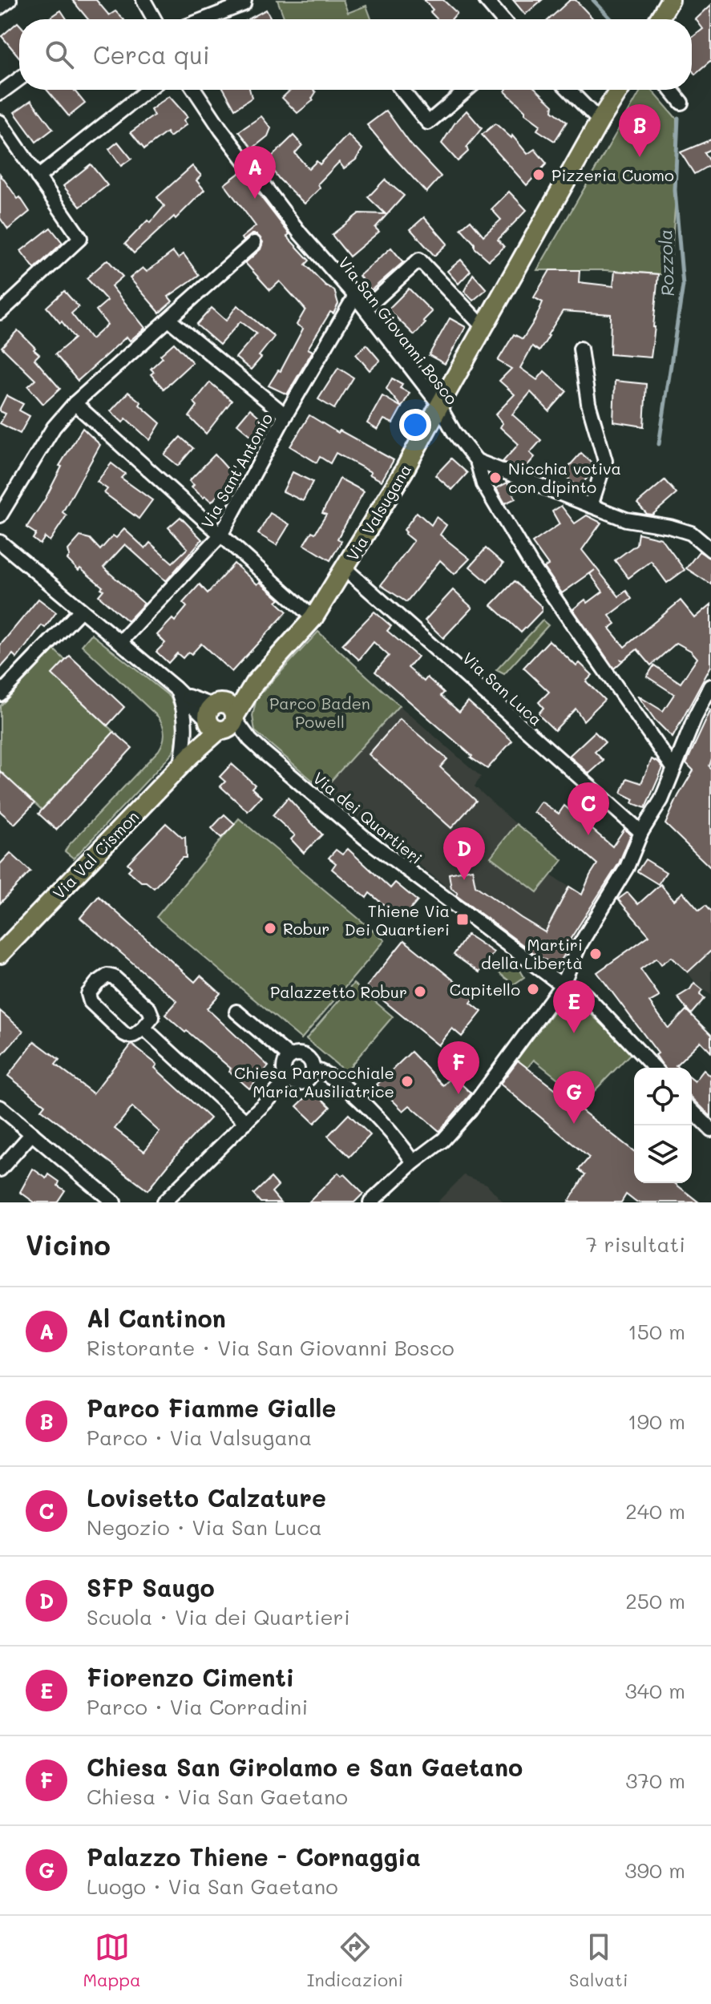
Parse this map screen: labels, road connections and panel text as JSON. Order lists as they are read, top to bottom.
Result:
{
  "streets": {
    "main road": ["Via Valsugana", "Via Val Cismon"],
    "street": [
      "Via San Giovanni Bosco",
      "Via Sant'Antonio",
      "Via San Luca",
      "Via dei Quartieri"
    ]
  },
  "crossings": [
    ["Via San Giovanni Bosco", "Via Sant'Antonio"],
    ["Via San Giovanni Bosco", "Via Valsugana"],
    ["Via Sant'Antonio", "Via dei Quartieri"],
    ["Via Valsugana", "Via San Luca"],
    ["Via Valsugana", "Via dei Quartieri"],
    ["Via Valsugana", "Via Val Cismon"],
    ["Via dei Quartieri", "Via Val Cismon"]
  ],
  "water": ["Rozzola"],
  "parks": ["Parco Baden Powell"],
  "places": {
    "other": [
      "Pizzeria Cuomo",
      "Nicchia votiva con dipinto",
      "Robur",
      "Martiri della Libertà",
      "Capitello",
      "Palazzetto Robur",
      "Chiesa Parrocchiale Maria Ausiliatrice"
    ],
    "transit": ["Thiene Via Dei Quartieri"]
  },
  "page": {
    "search": "Cerca qui",
    "pins": [
      "B",
      "A",
      "C",
      "D",
      "E",
      "F",
      "G"
    ],
    "heading": ["Vicino", "7 risultati"],
    "list": [
      {
        "mark": "A",
        "name": "Al Cantinon",
        "note": "Ristorante · Via San Giovanni Bosco",
        "value": "150 m"
      },
      {
        "mark": "B",
        "name": "Parco Fiamme Gialle",
        "note": "Parco · Via Valsugana",
        "value": "190 m"
      },
      {
        "mark": "C",
        "name": "Lovisetto Calzature",
        "note": "Negozio · Via San Luca",
        "value": "240 m"
      },
      {
        "mark": "D",
        "name": "SFP Saugo",
        "note": "Scuola · Via dei Quartieri",
        "value": "250 m"
      },
      {
        "mark": "E",
        "name": "Fiorenzo Cimenti",
        "note": "Parco · Via Corradini",
        "value": "340 m"
      },
      {
        "mark": "F",
        "name": "Chiesa San Girolamo e San Gaetano",
        "note": "Chiesa · Via San Gaetano",
        "value": "370 m"
      },
      {
        "mark": "G",
        "name": "Palazzo Thiene - Cornaggia",
        "note": "Luogo · Via San Gaetano",
        "value": "390 m"
      }
    ],
    "nav": ["Mappa", "Indicazioni", "Salvati"]
  }
}
